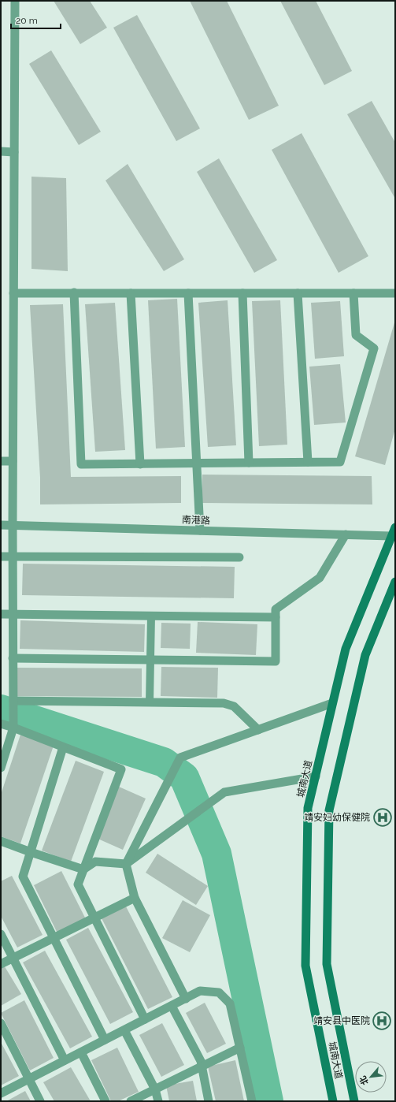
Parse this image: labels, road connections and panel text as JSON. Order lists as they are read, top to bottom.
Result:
{
  "streets": {
    "main road": ["城南大道"],
    "street": ["南港路"]
  },
  "crossings": [
    ["南港路", "城南大道"]
  ],
  "places": {
    "hospital": ["靖安妇幼保健院", "靖安县中医院"]
  },
  "scale_bar": "20 m",
  "north": "bottom left"
}
